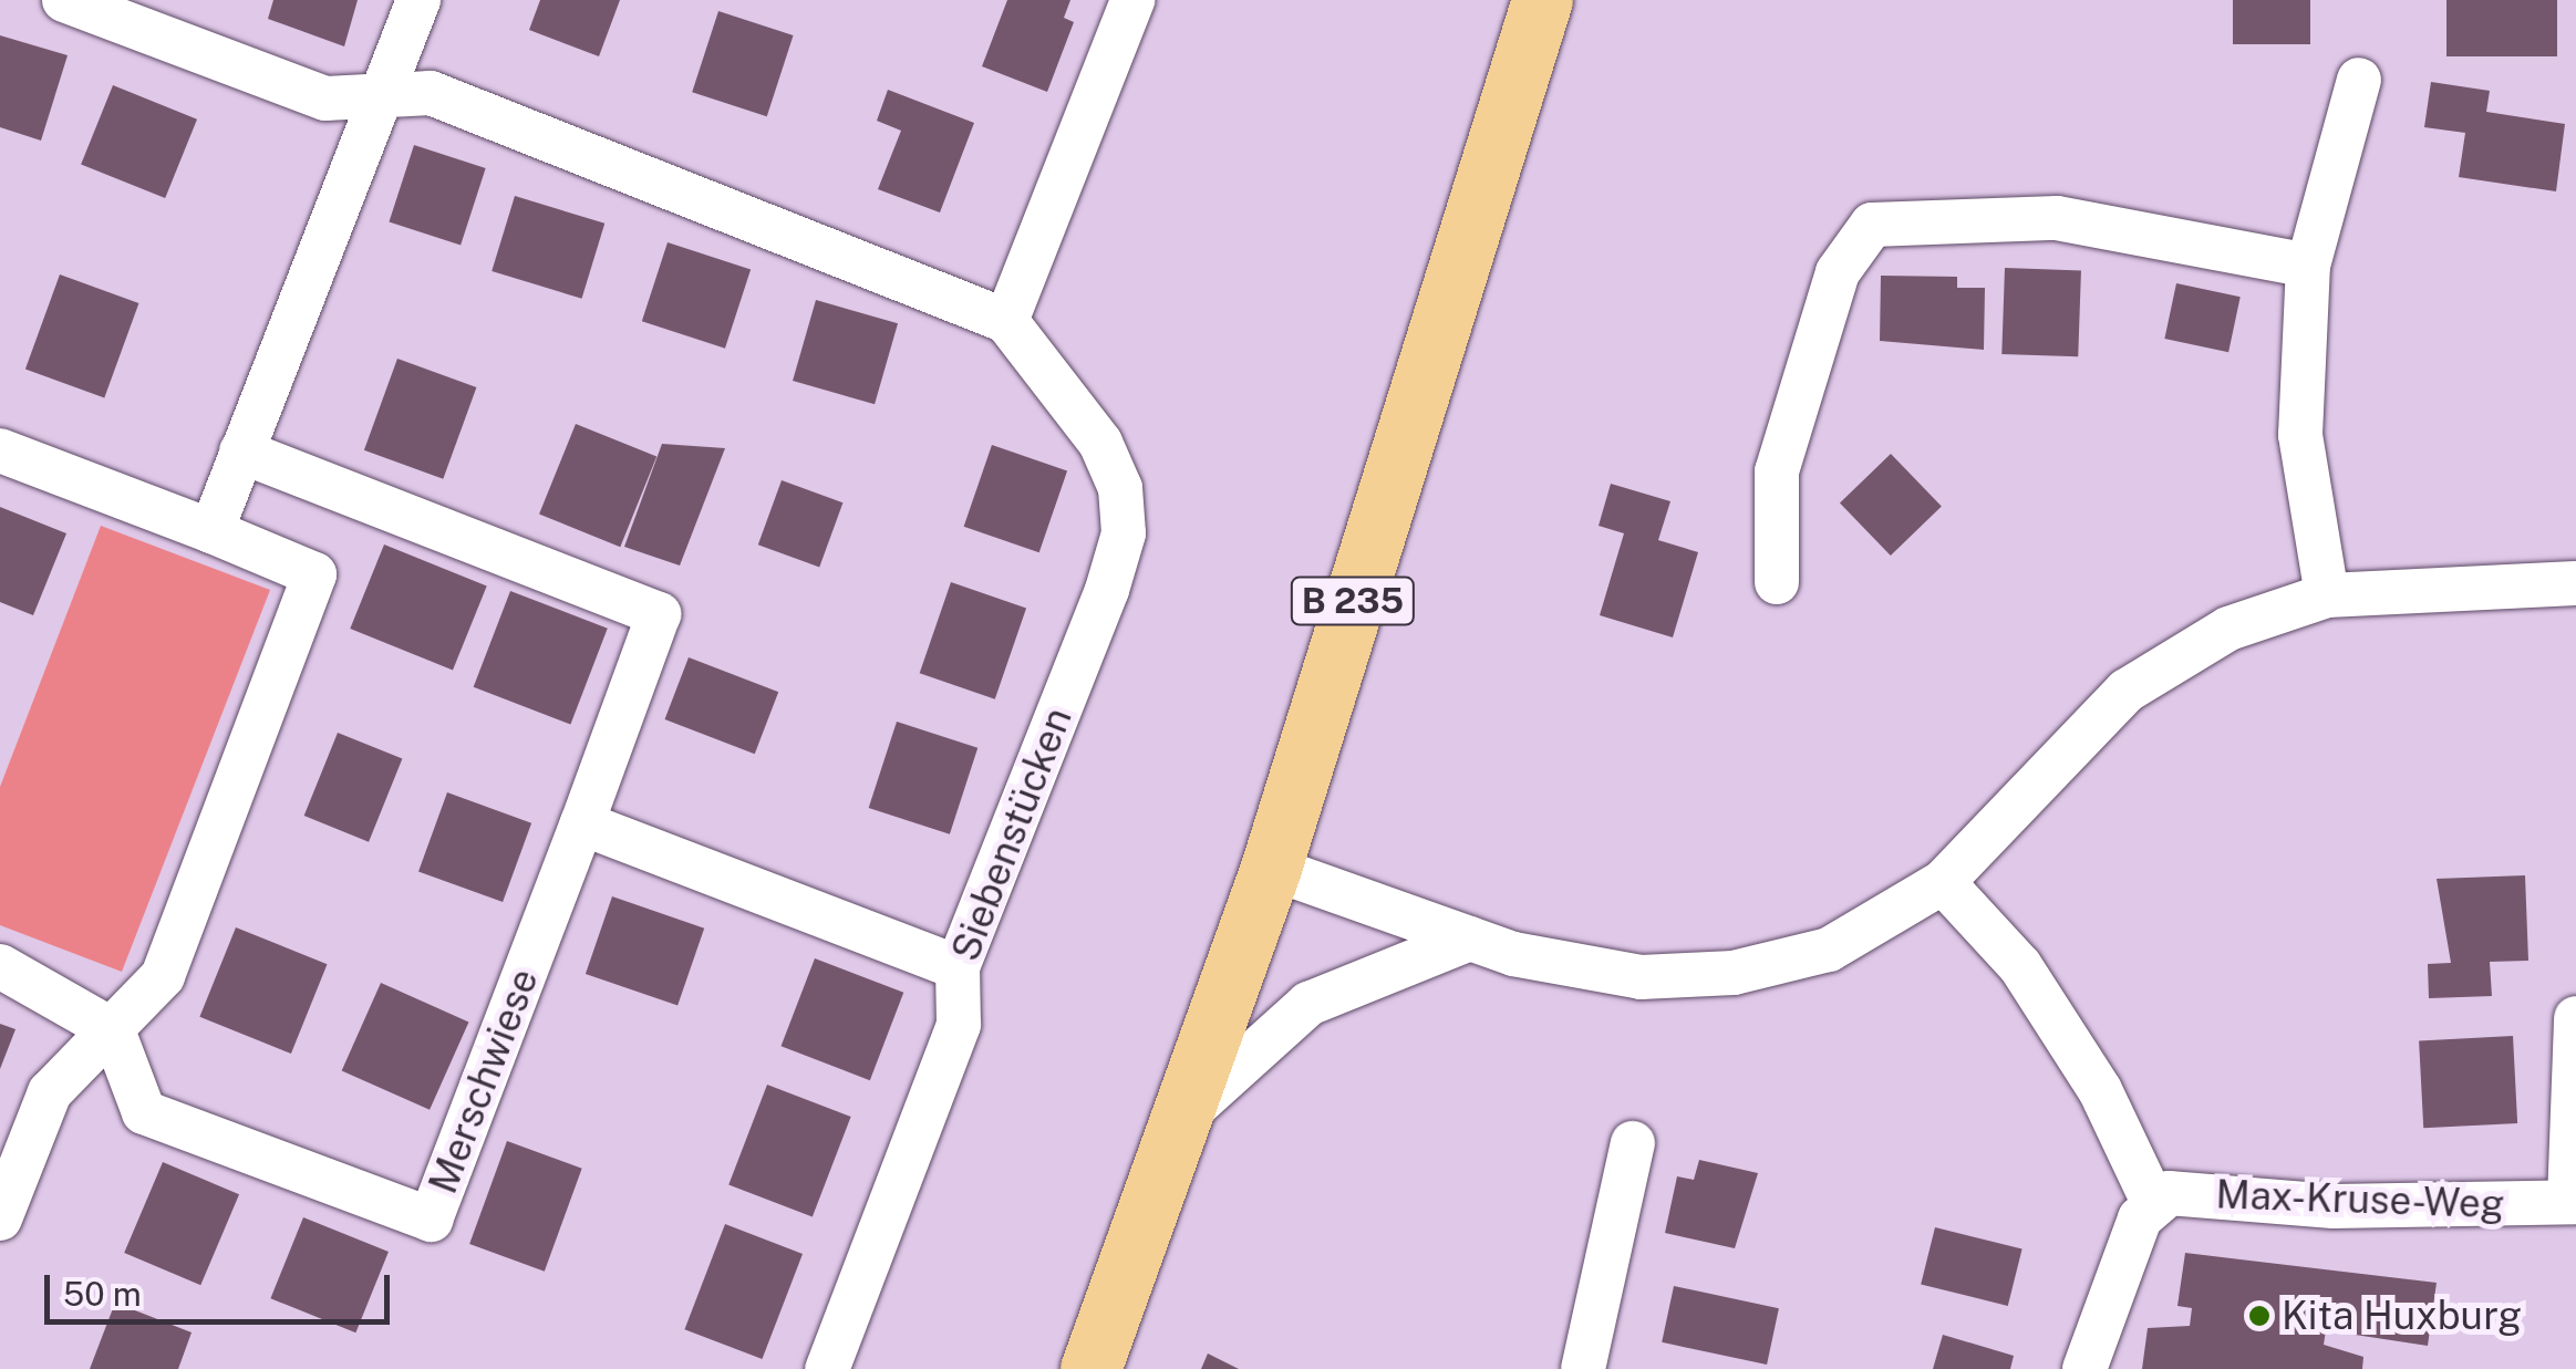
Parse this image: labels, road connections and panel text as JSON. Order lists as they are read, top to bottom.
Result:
{
  "streets": {
    "main road": ["B 235"],
    "street": ["Siebenstücken", "Merschwiese", "Max-Kruse-Weg"]
  },
  "places": ["Kita Huxburg"],
  "scale_bar": "50 m"
}
